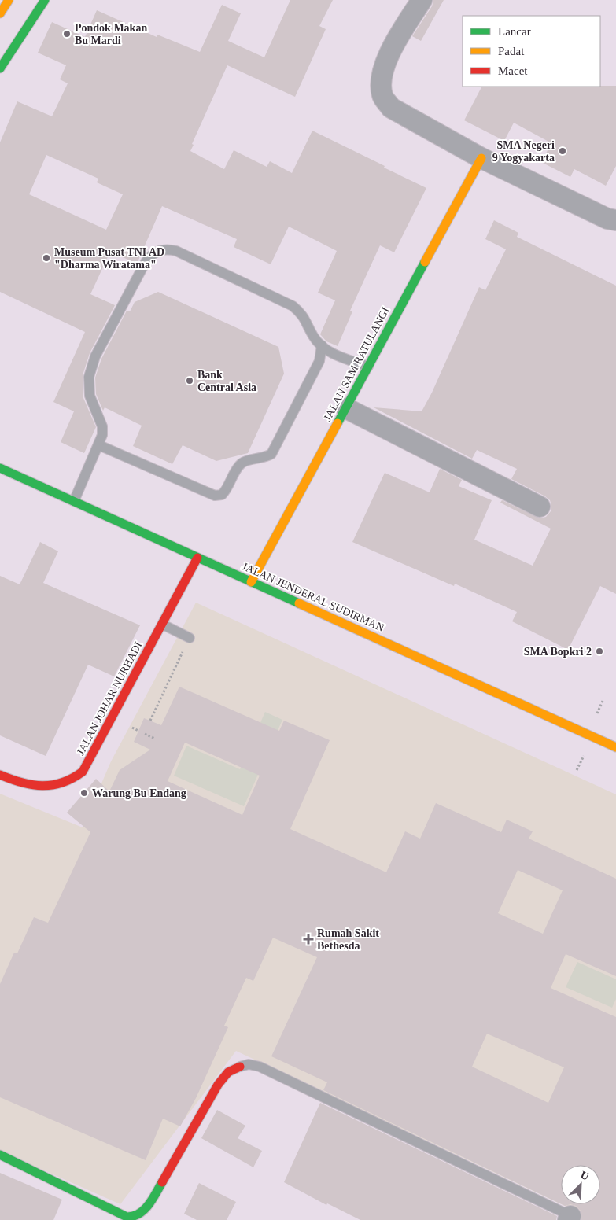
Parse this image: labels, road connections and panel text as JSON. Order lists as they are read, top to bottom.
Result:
{
  "streets": {
    "street": ["JALAN SAM RATULANGI", "JALAN JENDERAL SUDIRMAN", "JALAN JOHAR NURHADI"]
  },
  "crossings": [
    ["JALAN SAM RATULANGI", "JALAN JENDERAL SUDIRMAN"],
    ["JALAN JENDERAL SUDIRMAN", "JALAN JOHAR NURHADI"]
  ],
  "places": {
    "other": [
      "Pondok Makan Bu Mardi",
      "SMA Negeri 9 Yogyakarta",
      "Museum Pusat TNI AD \"Dharma Wiratama\"",
      "Bank Central Asia",
      "SMA Bopkri 2",
      "Warung Bu Endang"
    ],
    "health": ["Rumah Sakit Bethesda"]
  },
  "legend": ["Lancar", "Padat", "Macet"],
  "north": "top right"
}
